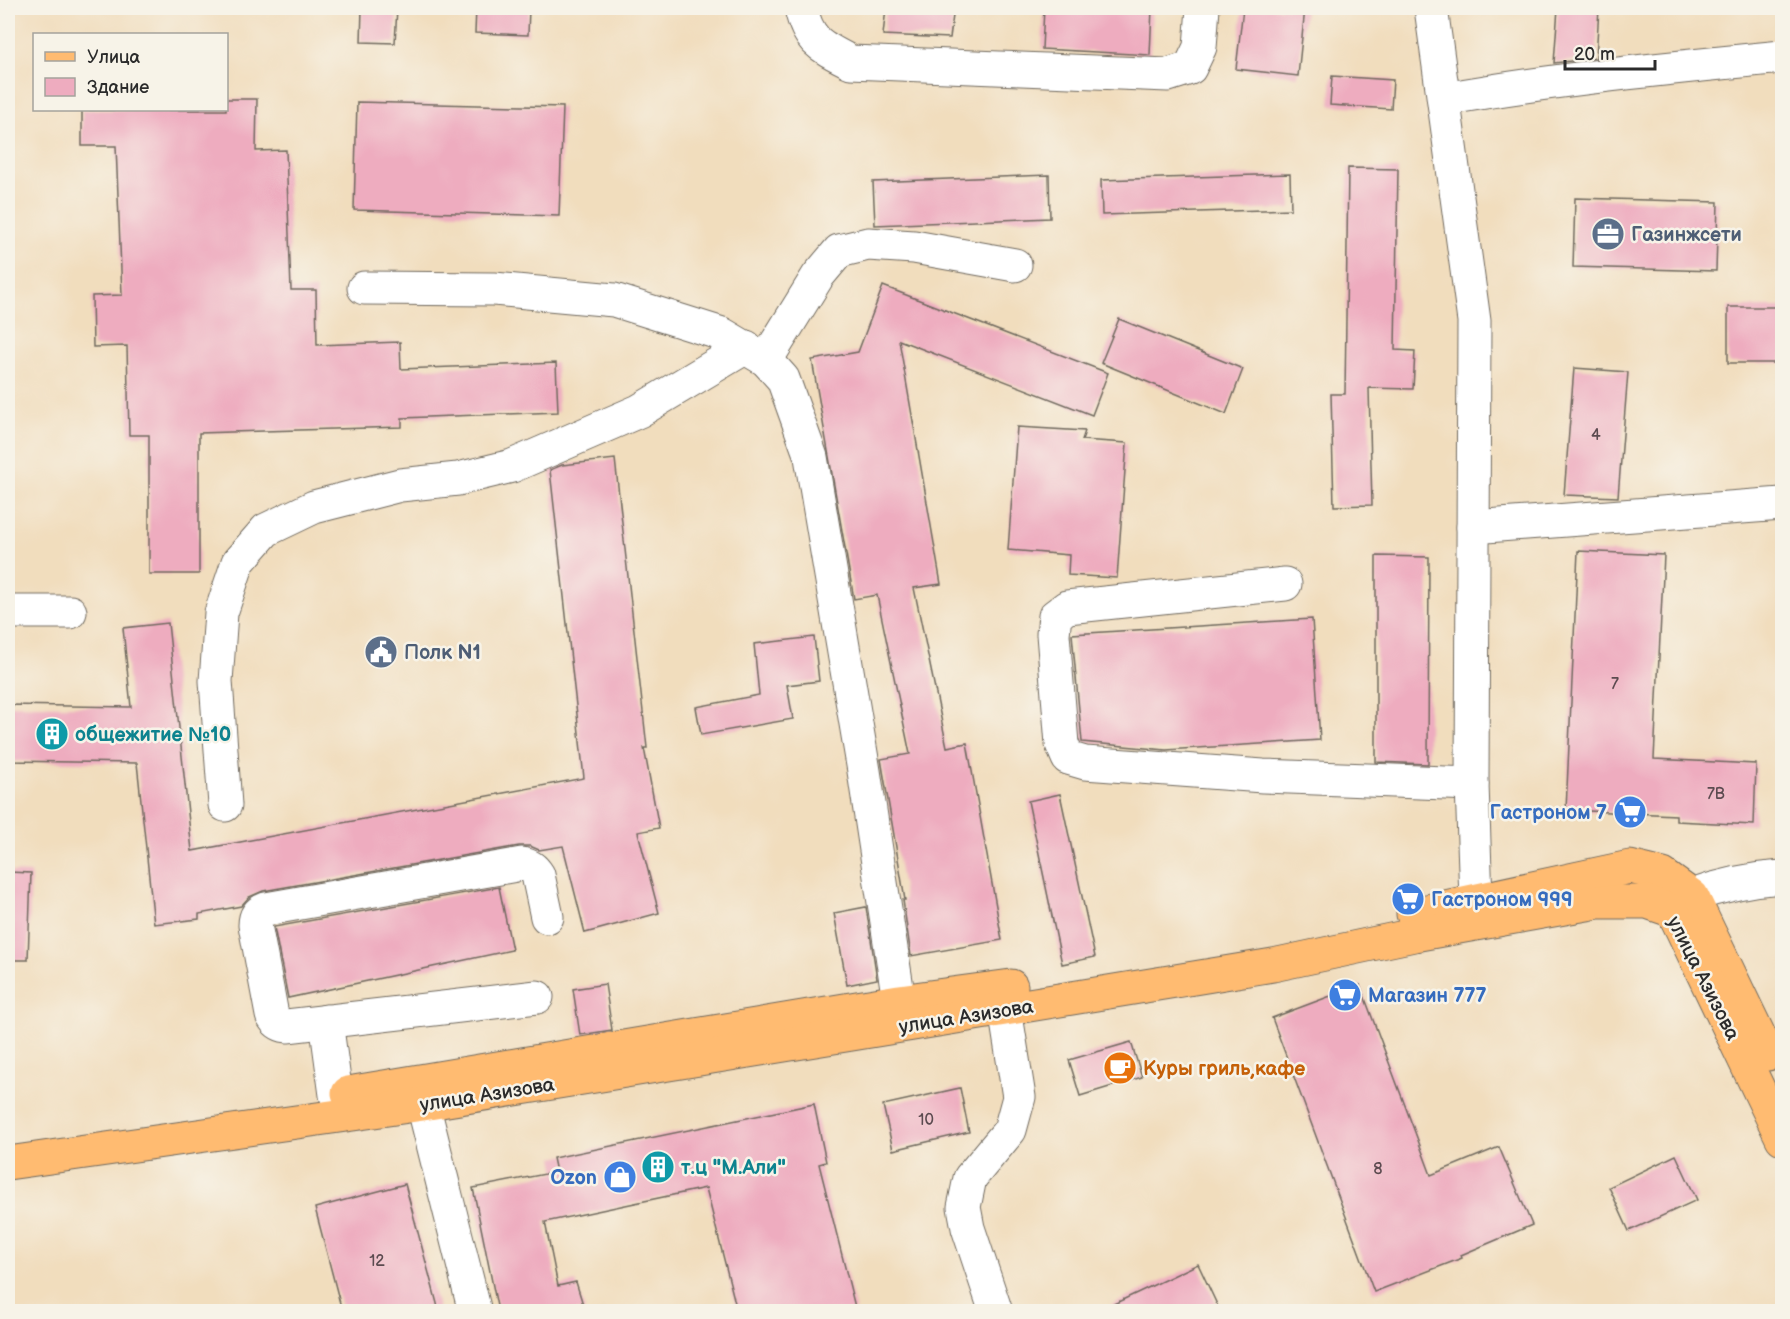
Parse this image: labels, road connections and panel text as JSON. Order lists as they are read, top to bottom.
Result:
{
  "streets": {
    "main road": ["улица Азизова"]
  },
  "places": {
    "office": ["Газинжсети"],
    "public building": ["Полк N1"],
    "building": ["общежитие №10", "т.ц \"М.Али\""],
    "supermarket": ["Гастроном 7", "Гастроном 999", "Магазин 777"],
    "cafe": ["Куры гриль,кафе"],
    "shop": ["Ozon"]
  },
  "house_numbers": [
    "4",
    "7",
    "7В",
    "10",
    "8",
    "12"
  ],
  "legend": ["Улица", "Здание"],
  "scale_bar": "20 m"
}
